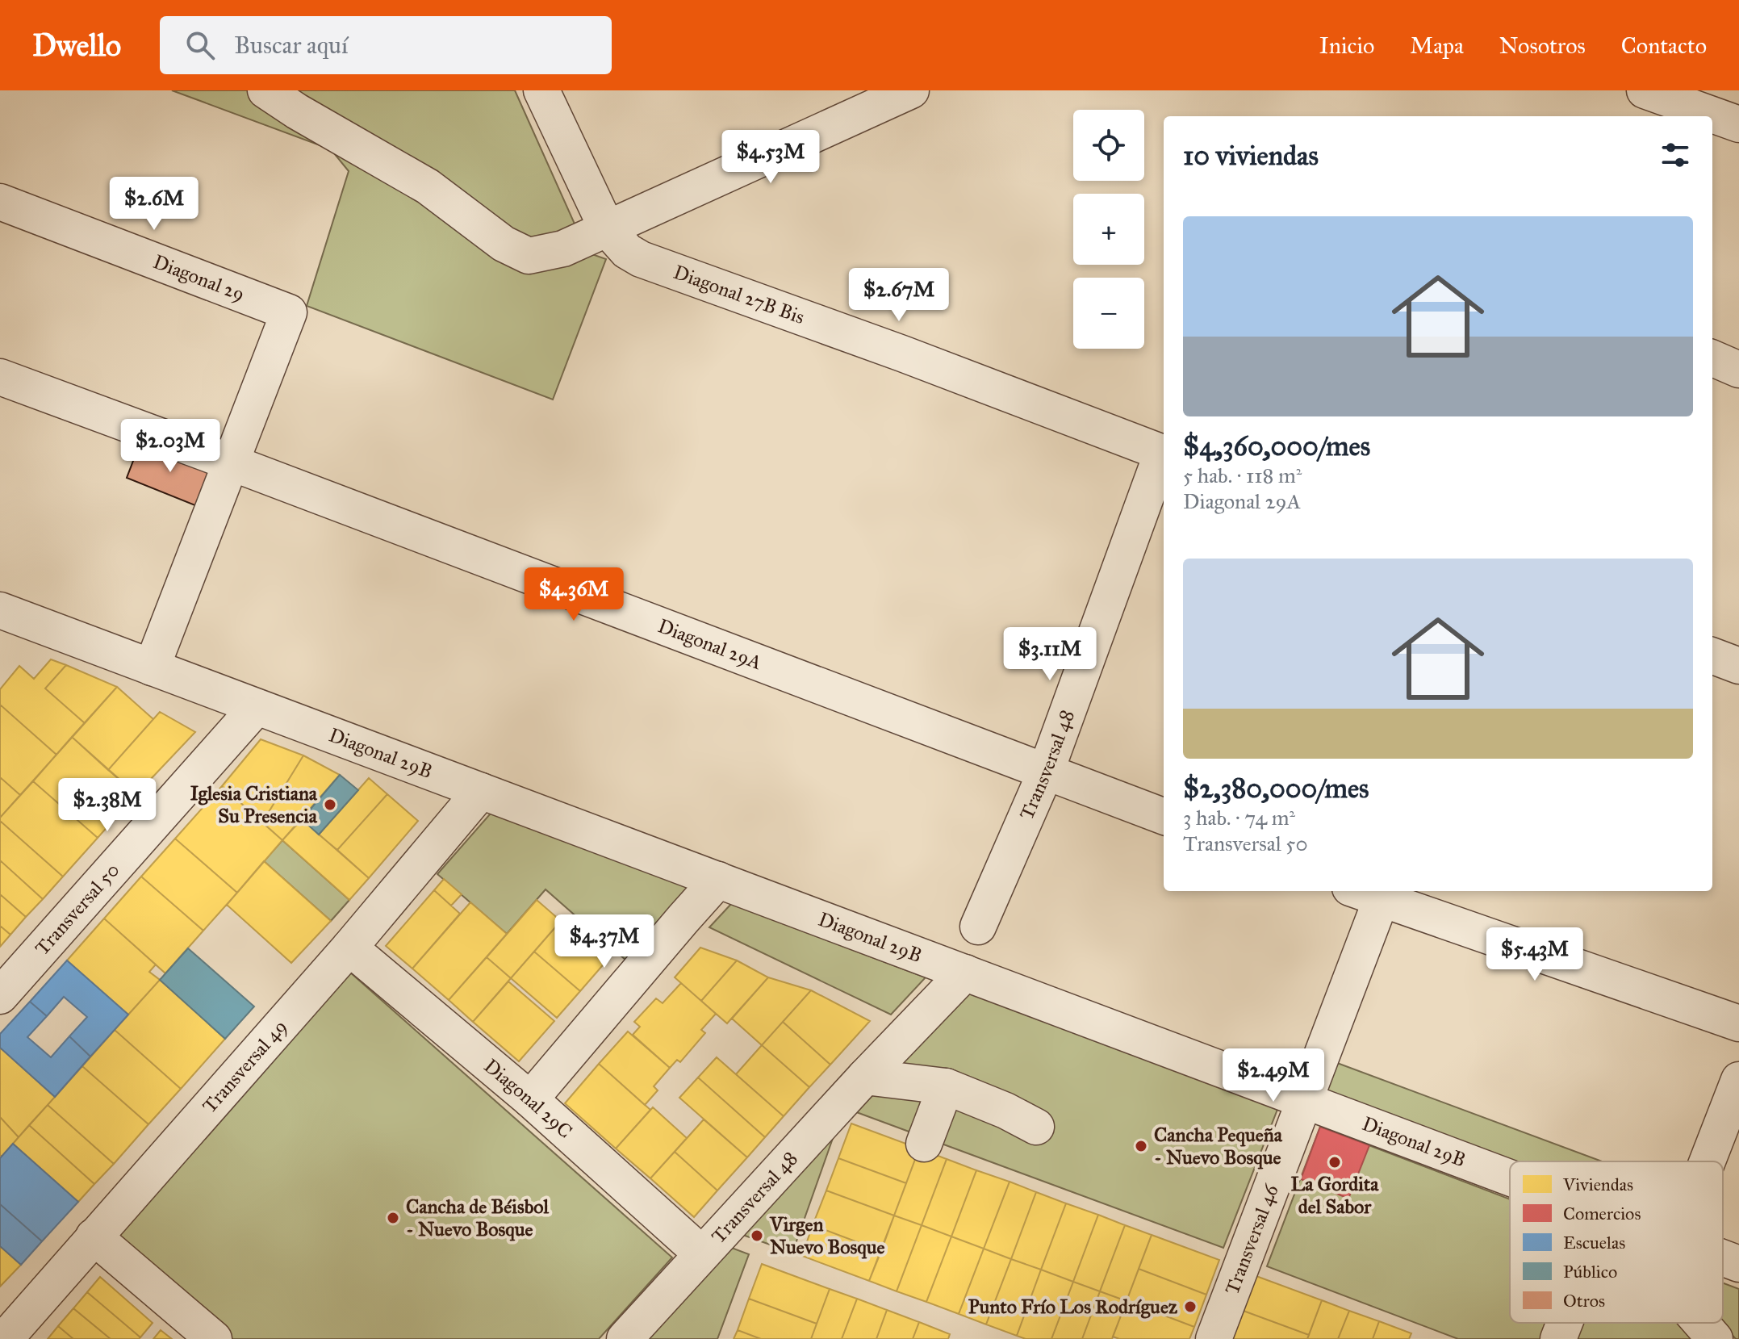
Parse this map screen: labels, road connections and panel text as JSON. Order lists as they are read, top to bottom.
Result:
{
  "streets": {
    "street": [
      "Diagonal 29",
      "Diagonal 27B Bis",
      "Diagonal 29A",
      "Diagonal 29B",
      "Transversal 48",
      "Transversal 50",
      "Transversal 49",
      "Diagonal 29C",
      "Transversal 46"
    ]
  },
  "crossings": [
    ["Diagonal 29", "Diagonal 29A"],
    ["Diagonal 29A", "Transversal 48"],
    ["Diagonal 29B", "Transversal 48"],
    ["Diagonal 29B", "Transversal 50"],
    ["Diagonal 29B", "Transversal 49"],
    ["Diagonal 29B", "Transversal 46"],
    ["Transversal 48", "Diagonal 29C"],
    ["Transversal 49", "Diagonal 29C"]
  ],
  "places": [
    "Iglesia Cristiana Su Presencia",
    "Cancha Pequeña - Nuevo Bosque",
    "La Gordita del Sabor",
    "Cancha de Béisbol - Nuevo Bosque",
    "Virgen Nuevo Bosque",
    "Punto Frío Los Rodríguez"
  ],
  "legend": [
    "Viviendas",
    "Comercios",
    "Escuelas",
    "Público",
    "Otros"
  ],
  "page": {
    "header": "Dwello",
    "search": "Buscar aquí",
    "nav": [
      "Inicio",
      "Mapa",
      "Nosotros",
      "Contacto"
    ],
    "map_buttons": ["+", "−"],
    "heading": "10 viviendas",
    "price": [
      "$4.53M",
      "$2.6M",
      "$2.67M",
      "$2.03M",
      "$4.36M",
      "$3.11M",
      "$2.38M",
      "$4.37M",
      "$5.43M",
      "$2.49M"
    ],
    "list": [
      {
        "name": "$4,360,000/mes",
        "note": "5 hab. · 118 m² · Diagonal 29A"
      },
      {
        "name": "$2,380,000/mes",
        "note": "3 hab. · 74 m² · Transversal 50"
      }
    ]
  }
}
